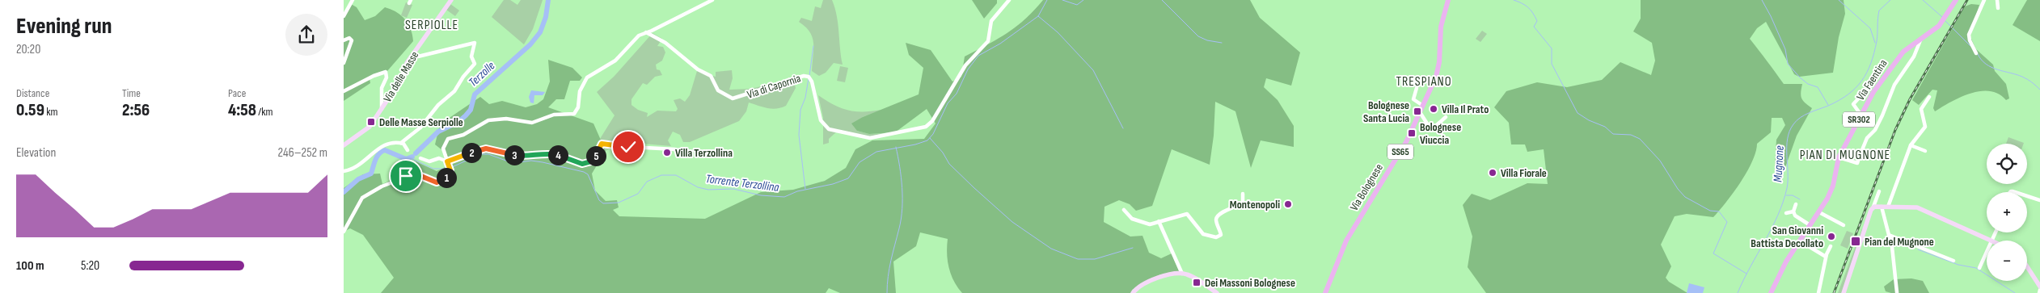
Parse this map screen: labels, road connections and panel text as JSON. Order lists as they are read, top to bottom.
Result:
{
  "streets": {
    "main road": [
      "Via Faentina",
      "SR302",
      "SS65",
      "Via Bolognese"
    ],
    "street": ["Via delle Masse", "Via di Capornia"]
  },
  "districts": ["SERPIOLLE", "TRESPIANO", "PIAN DI MUGNONE"],
  "water": ["Terzolle", "Mugnone", "Torrente Terzollina"],
  "places": {
    "other": [
      "Villa Il Prato",
      "Villa Terzollina",
      "Villa Fiorale",
      "Montenopoli",
      "San Giovanni Battista Decollato"
    ],
    "transit": [
      "Bolognese Santa Lucia",
      "Delle Masse Serpiolle",
      "Bolognese Viuccia",
      "Pian del Mugnone",
      "Dei Massoni Bolognese"
    ]
  },
  "page": {
    "heading": ["Evening run", "20:20"],
    "stats": [
      ["Distance", "0.59 km"],
      ["Time", "2:56"],
      ["Pace", "4:58 /km"]
    ],
    "chart": ["Elevation", "246–252 m"],
    "pins": [
      "2",
      "3",
      "4",
      "5",
      "1"
    ],
    "map_buttons": ["+", "−"],
    "list": [
      {
        "name": "100 m",
        "note": "5:20"
      }
    ]
  }
}
